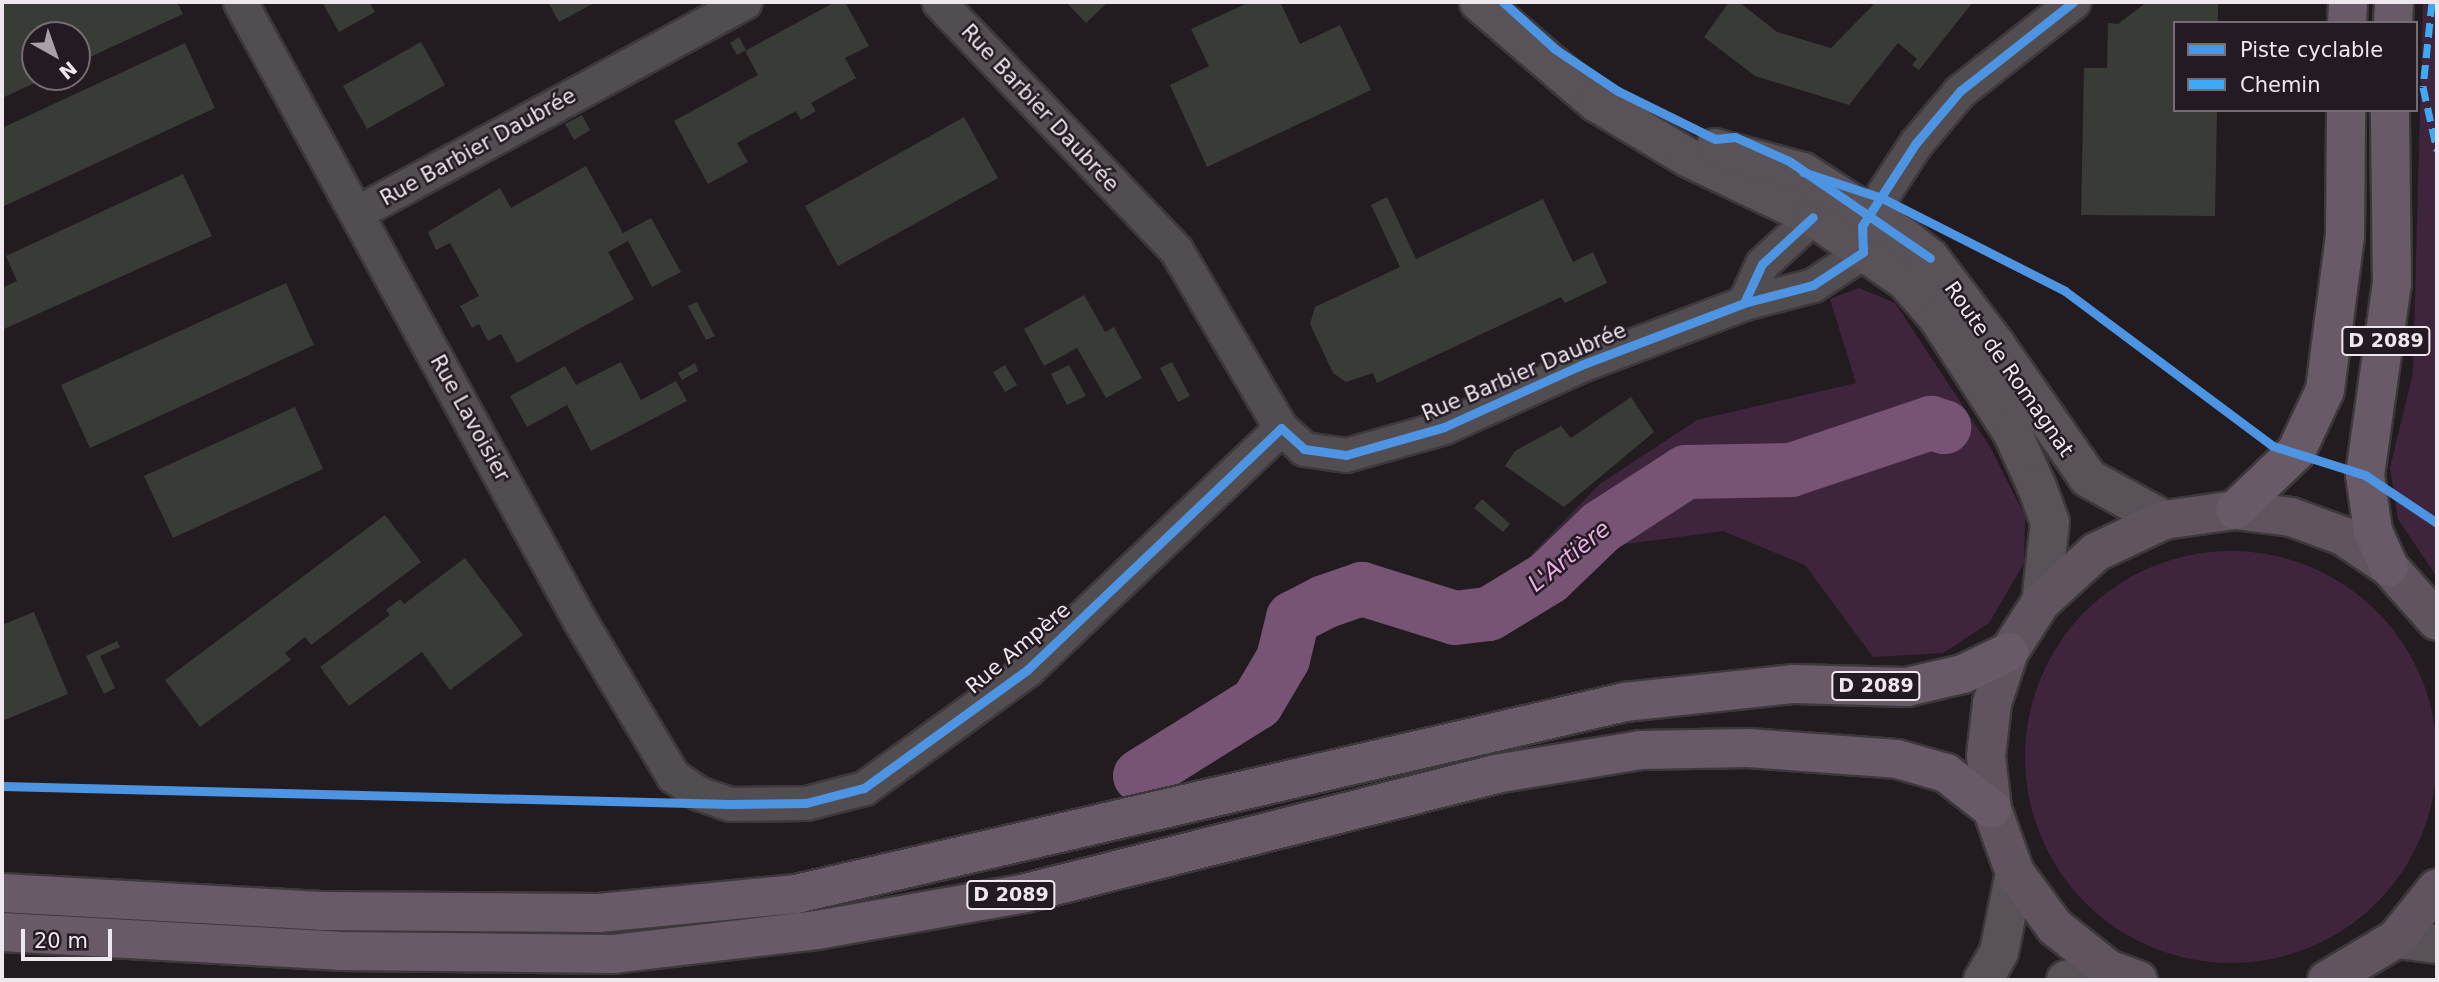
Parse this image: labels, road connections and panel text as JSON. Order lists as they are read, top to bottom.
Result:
{
  "streets": {
    "highway": ["D 2089"],
    "main road": ["Route de Romagnat"],
    "street": ["Rue Barbier Daubrée", "Rue Lavoisier", "Rue Ampère"]
  },
  "crossings": [
    ["Rue Barbier Daubrée", "Route de Romagnat"],
    ["Rue Barbier Daubrée", "Rue Lavoisier"],
    ["Rue Barbier Daubrée", "Rue Ampère"],
    ["Rue Lavoisier", "Rue Ampère"]
  ],
  "water": ["L'Artière"],
  "legend": ["Piste cyclable", "Chemin"],
  "scale_bar": "20 m",
  "north": "bottom right"
}
